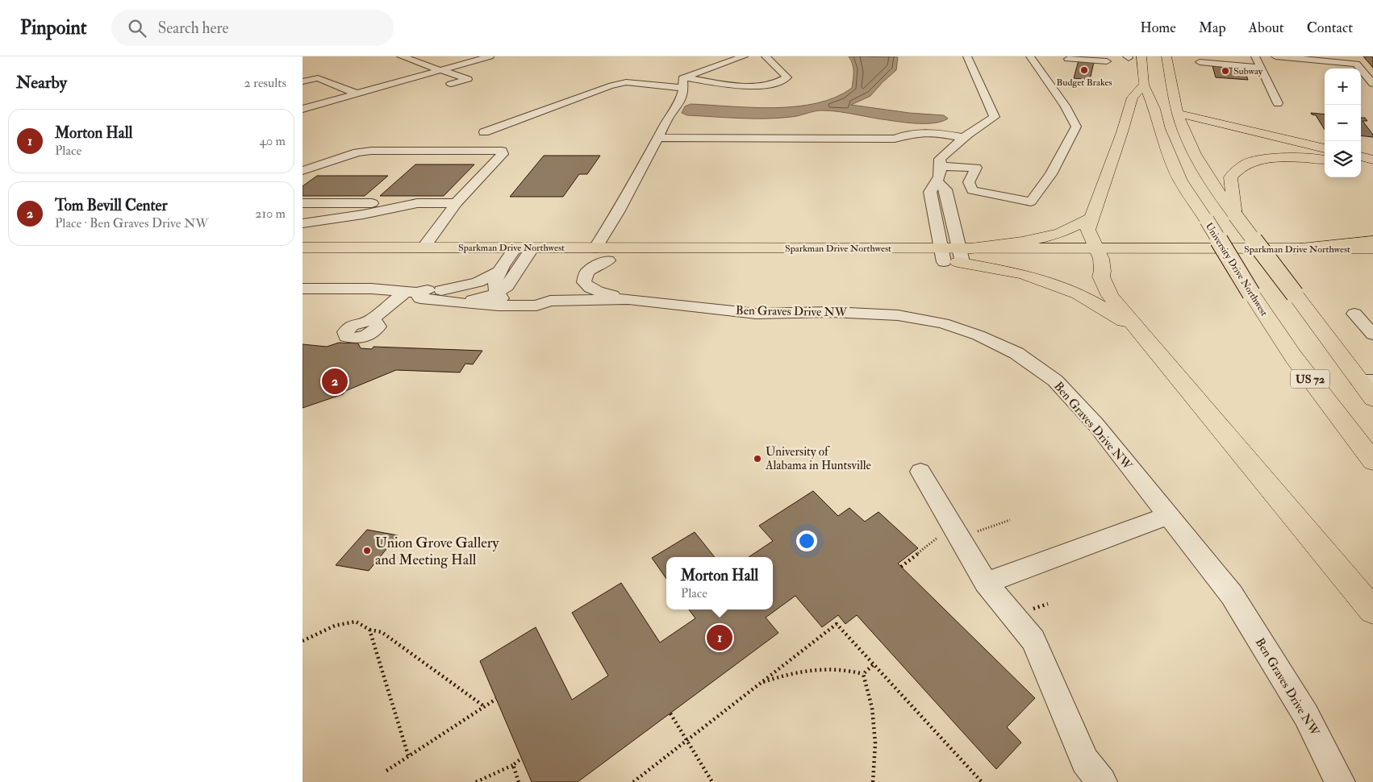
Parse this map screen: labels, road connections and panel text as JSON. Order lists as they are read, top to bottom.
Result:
{
  "streets": {
    "main road": ["Sparkman Drive Northwest", "University Drive Northwest", "US 72"],
    "street": ["Ben Graves Drive NW"]
  },
  "crossings": [
    ["University Drive Northwest", "US 72"]
  ],
  "places": [
    "Budget Brakes",
    "Subway",
    "University of Alabama in Huntsville",
    "Union Grove Gallery and Meeting Hall"
  ],
  "page": {
    "header": "Pinpoint",
    "search": "Search here",
    "nav": [
      "Home",
      "Map",
      "About",
      "Contact"
    ],
    "heading": ["Nearby", "2 results"],
    "map_buttons": ["+", "−"],
    "list": [
      {
        "mark": "1",
        "name": "Morton Hall",
        "note": "Place",
        "value": "40 m"
      },
      {
        "mark": "2",
        "name": "Tom Bevill Center",
        "note": "Place · Ben Graves Drive NW",
        "value": "210 m"
      }
    ],
    "pins": ["2", "1"],
    "popup": ["Morton Hall", "Place"]
  }
}
